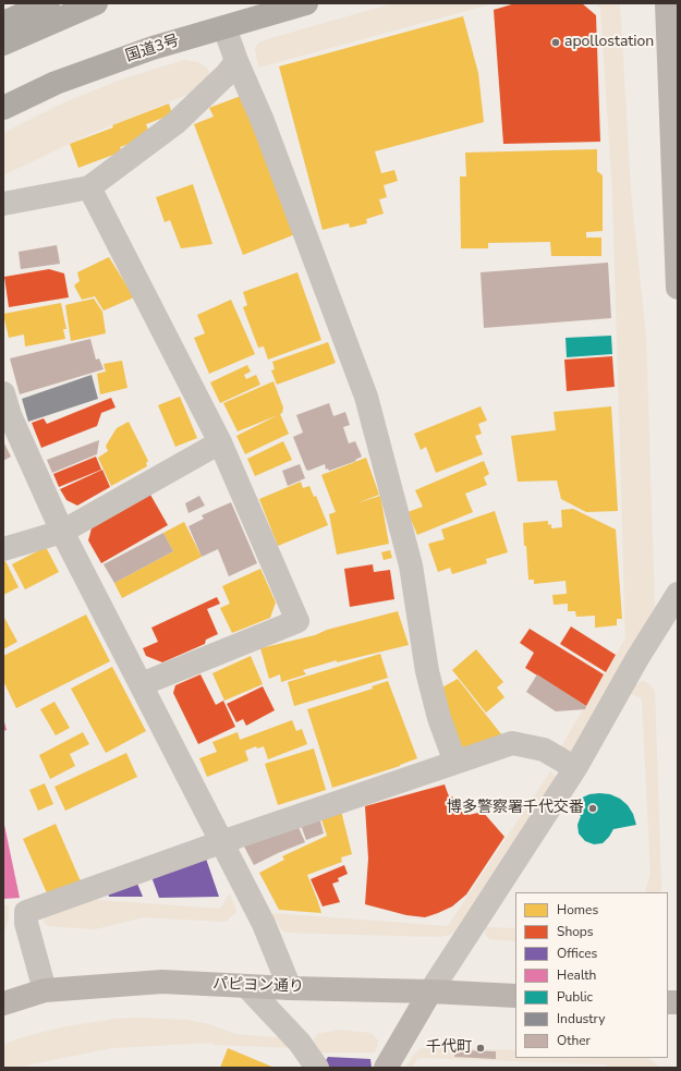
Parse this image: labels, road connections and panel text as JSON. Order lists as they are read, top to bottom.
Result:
{
  "streets": {
    "highway": ["国道3号"],
    "main road": ["パピヨン通り"]
  },
  "places": ["apollostation", "博多警察署千代交番", "千代町"],
  "legend": [
    "Homes",
    "Shops",
    "Offices",
    "Health",
    "Public",
    "Industry",
    "Other"
  ]
}
